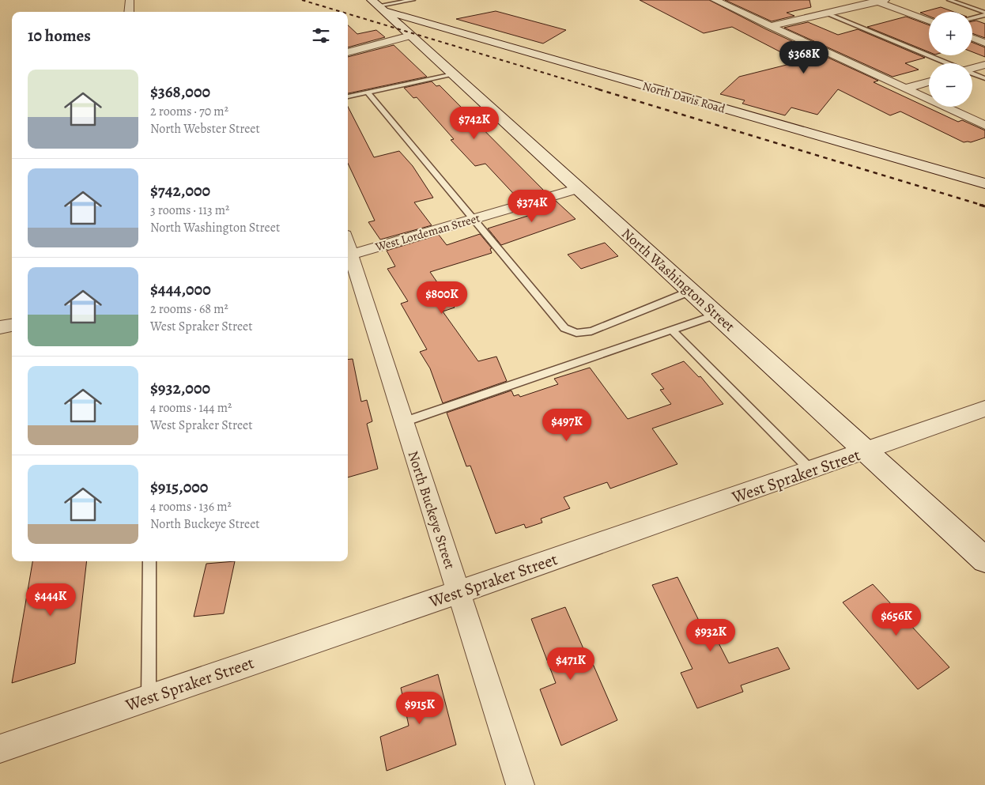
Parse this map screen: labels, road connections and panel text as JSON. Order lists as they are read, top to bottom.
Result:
{
  "streets": {
    "main road": ["North Davis Road", "North Washington Street"],
    "street": ["West Lordeman Street", "West Spraker Street", "North Buckeye Street"]
  },
  "crossings": [
    ["North Davis Road", "North Washington Street"],
    ["West Lordeman Street", "North Washington Street"],
    ["North Washington Street", "West Spraker Street"],
    ["West Spraker Street", "North Buckeye Street"]
  ],
  "page": {
    "map_buttons": ["+", "−"],
    "heading": "10 homes",
    "price": [
      "$368K",
      "$742K",
      "$374K",
      "$800K",
      "$497K",
      "$444K",
      "$656K",
      "$932K",
      "$471K",
      "$915K"
    ],
    "list": [
      {
        "name": "$368,000",
        "note": "2 rooms · 70 m² · North Webster Street"
      },
      {
        "name": "$742,000",
        "note": "3 rooms · 113 m² · North Washington Street"
      },
      {
        "name": "$444,000",
        "note": "2 rooms · 68 m² · West Spraker Street"
      },
      {
        "name": "$932,000",
        "note": "4 rooms · 144 m² · West Spraker Street"
      },
      {
        "name": "$915,000",
        "note": "4 rooms · 136 m² · North Buckeye Street"
      }
    ]
  }
}
